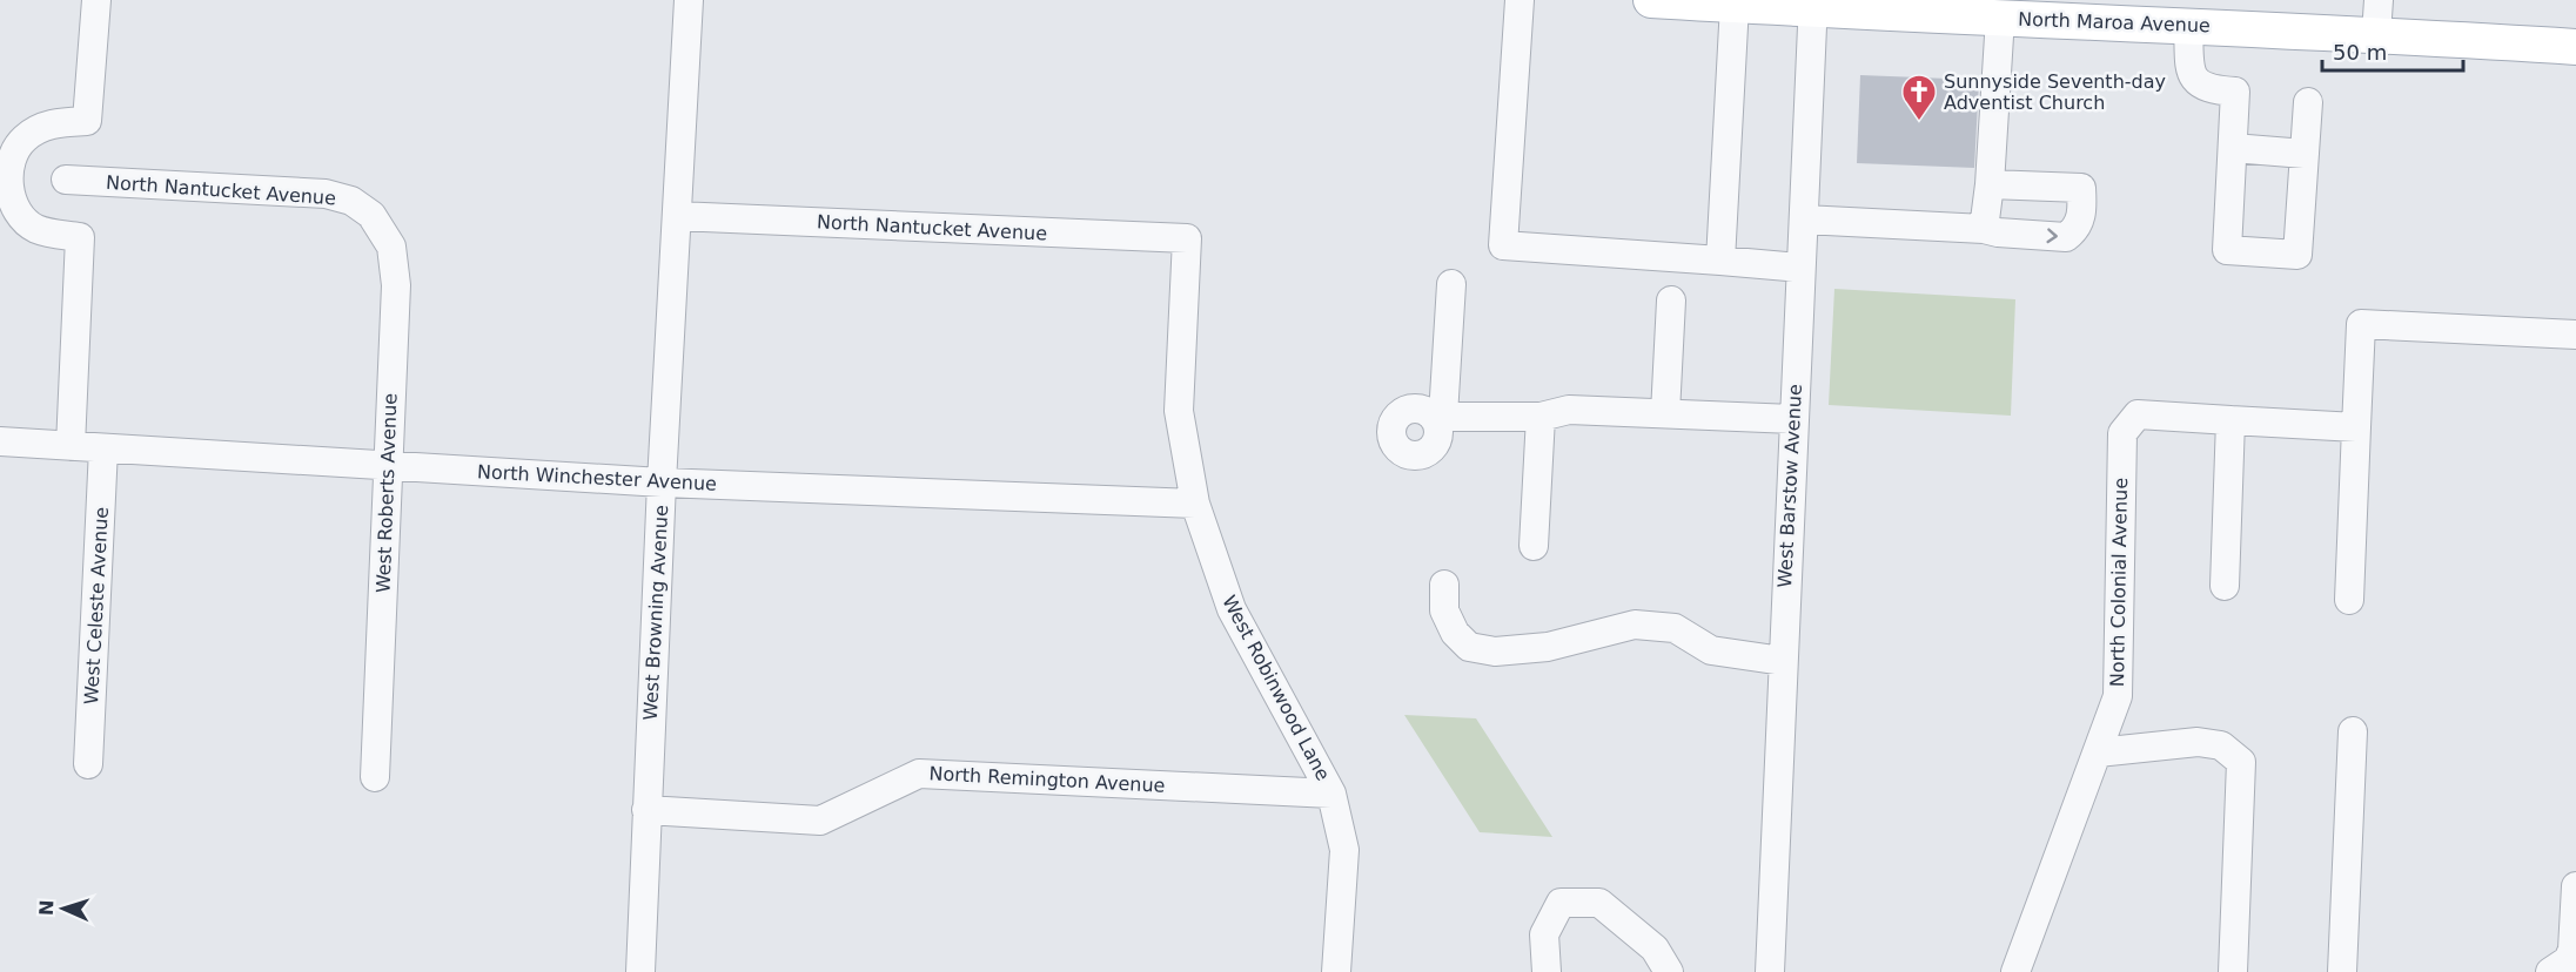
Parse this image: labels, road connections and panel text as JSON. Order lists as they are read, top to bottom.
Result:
{
  "streets": {
    "main road": ["North Maroa Avenue"],
    "street": [
      "North Nantucket Avenue",
      "North Winchester Avenue",
      "West Barstow Avenue",
      "West Roberts Avenue",
      "North Colonial Avenue",
      "West Celeste Avenue",
      "West Browning Avenue",
      "West Robinwood Lane",
      "North Remington Avenue"
    ]
  },
  "crossings": [
    ["North Maroa Avenue", "West Barstow Avenue"],
    ["North Nantucket Avenue", "West Roberts Avenue"],
    ["North Nantucket Avenue", "West Browning Avenue"],
    ["North Nantucket Avenue", "West Robinwood Lane"],
    ["North Winchester Avenue", "West Roberts Avenue"],
    ["North Winchester Avenue", "West Celeste Avenue"],
    ["North Winchester Avenue", "West Browning Avenue"],
    ["North Winchester Avenue", "West Robinwood Lane"],
    ["West Browning Avenue", "North Remington Avenue"],
    ["West Robinwood Lane", "North Remington Avenue"]
  ],
  "places": {
    "church": ["Sunnyside Seventh-day Adventist Church"]
  },
  "scale_bar": "50 m",
  "north": "left"
}
